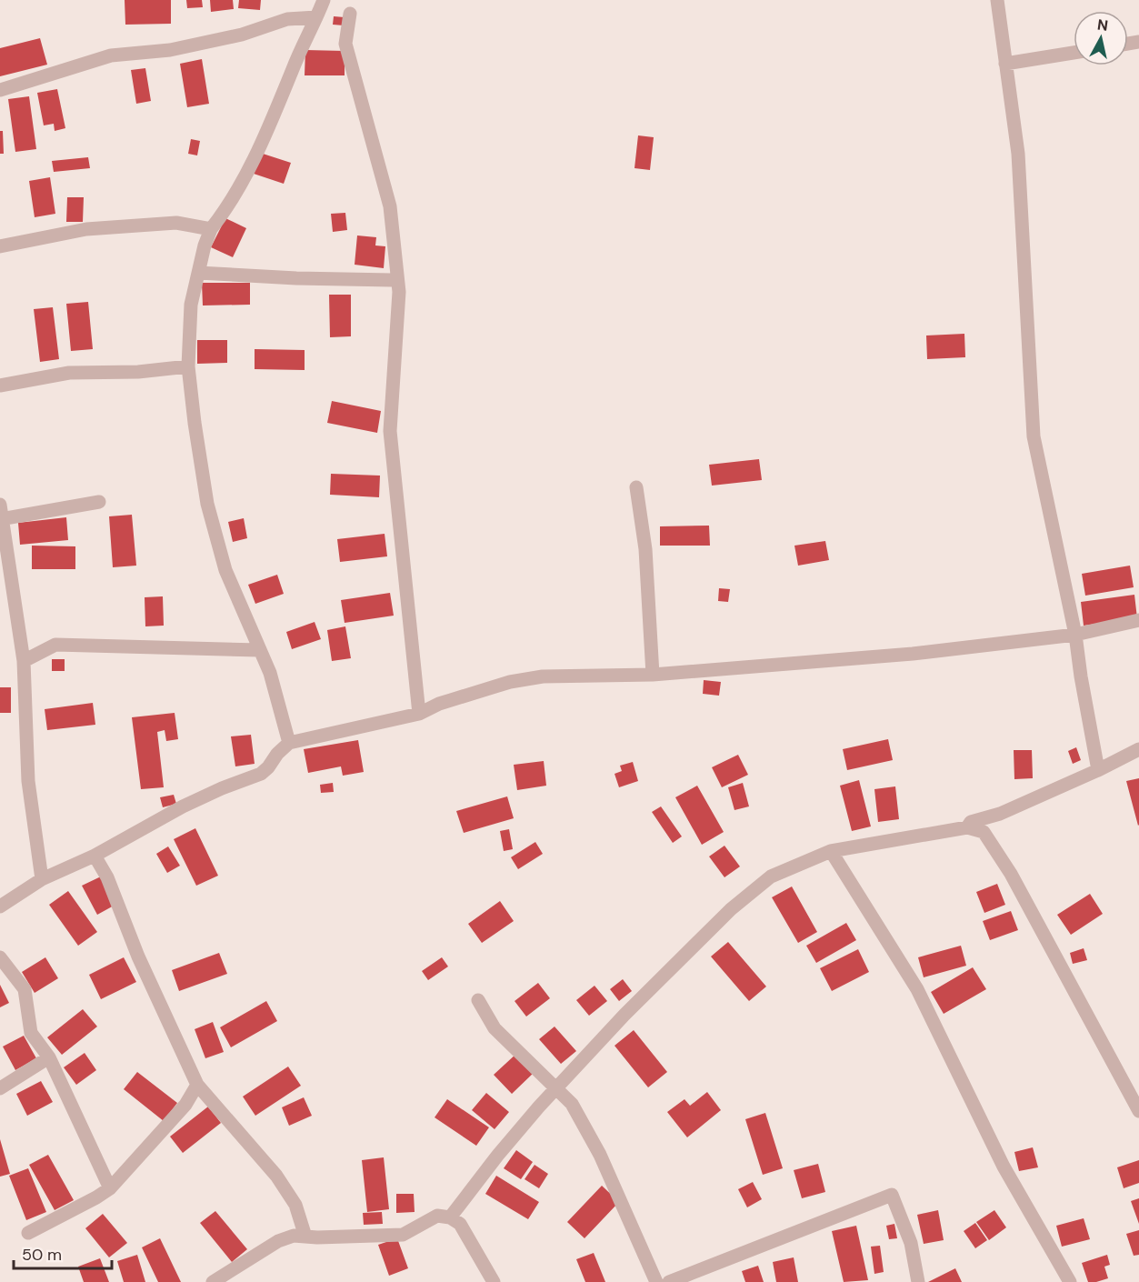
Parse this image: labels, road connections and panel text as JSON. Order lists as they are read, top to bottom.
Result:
{
  "scale_bar": "50 m",
  "north": "top"
}
